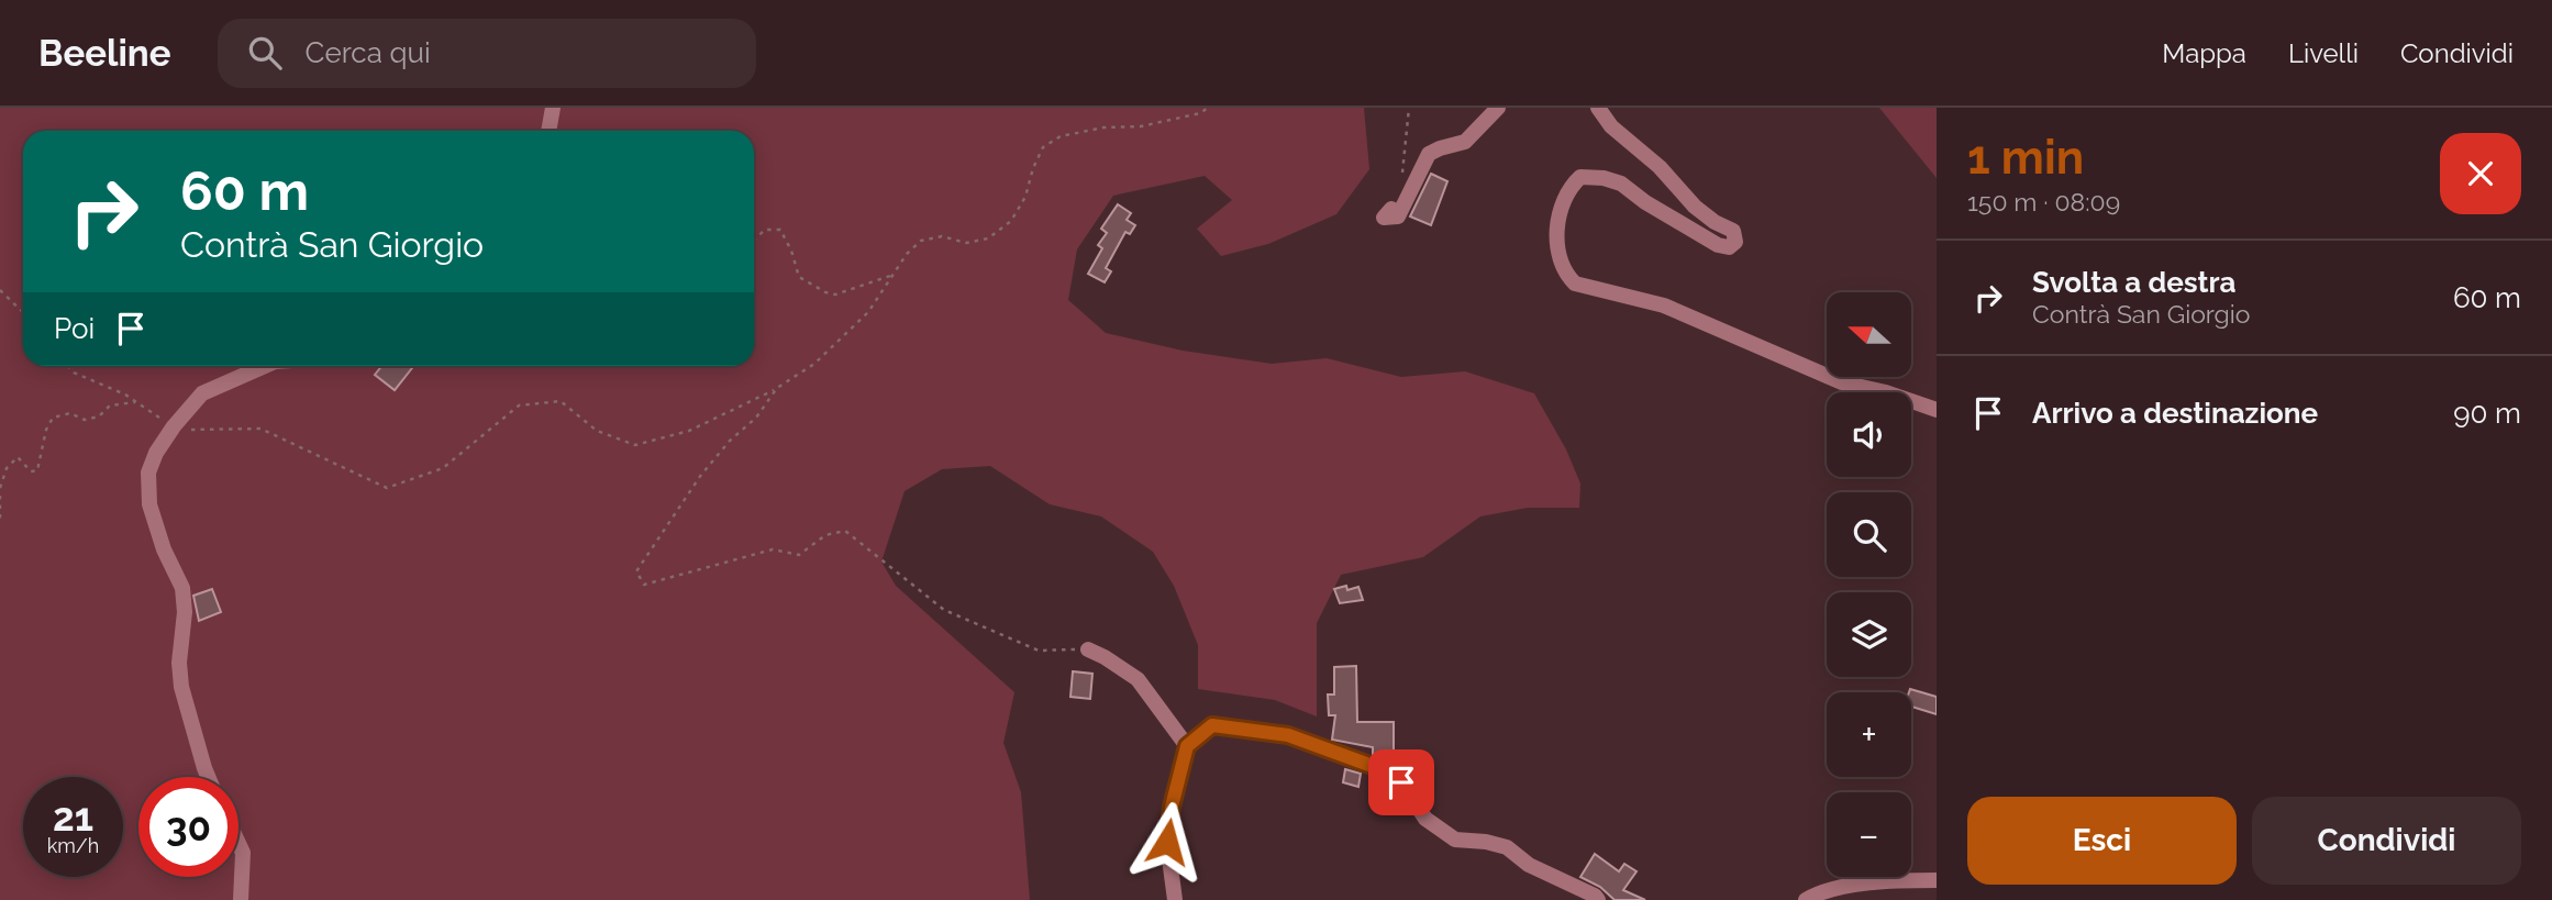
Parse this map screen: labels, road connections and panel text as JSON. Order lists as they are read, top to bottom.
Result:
{
  "north": "left",
  "page": {
    "header": "Beeline",
    "search": "Cerca qui",
    "nav": ["Mappa", "Livelli", "Condividi"],
    "heading": ["1 min", "150 m · 08:09"],
    "turn": ["60 m", "Contrà San Giorgio"],
    "list": [
      {
        "name": "Svolta a destra",
        "note": "Contrà San Giorgio",
        "value": "60 m"
      },
      {
        "name": "Arrivo a destinazione",
        "value": "90 m"
      }
    ],
    "map_buttons": ["+", "−"],
    "then": "Poi",
    "speed": "21 km/h",
    "limit": "30",
    "buttons": ["Esci", "Condividi"]
  }
}
